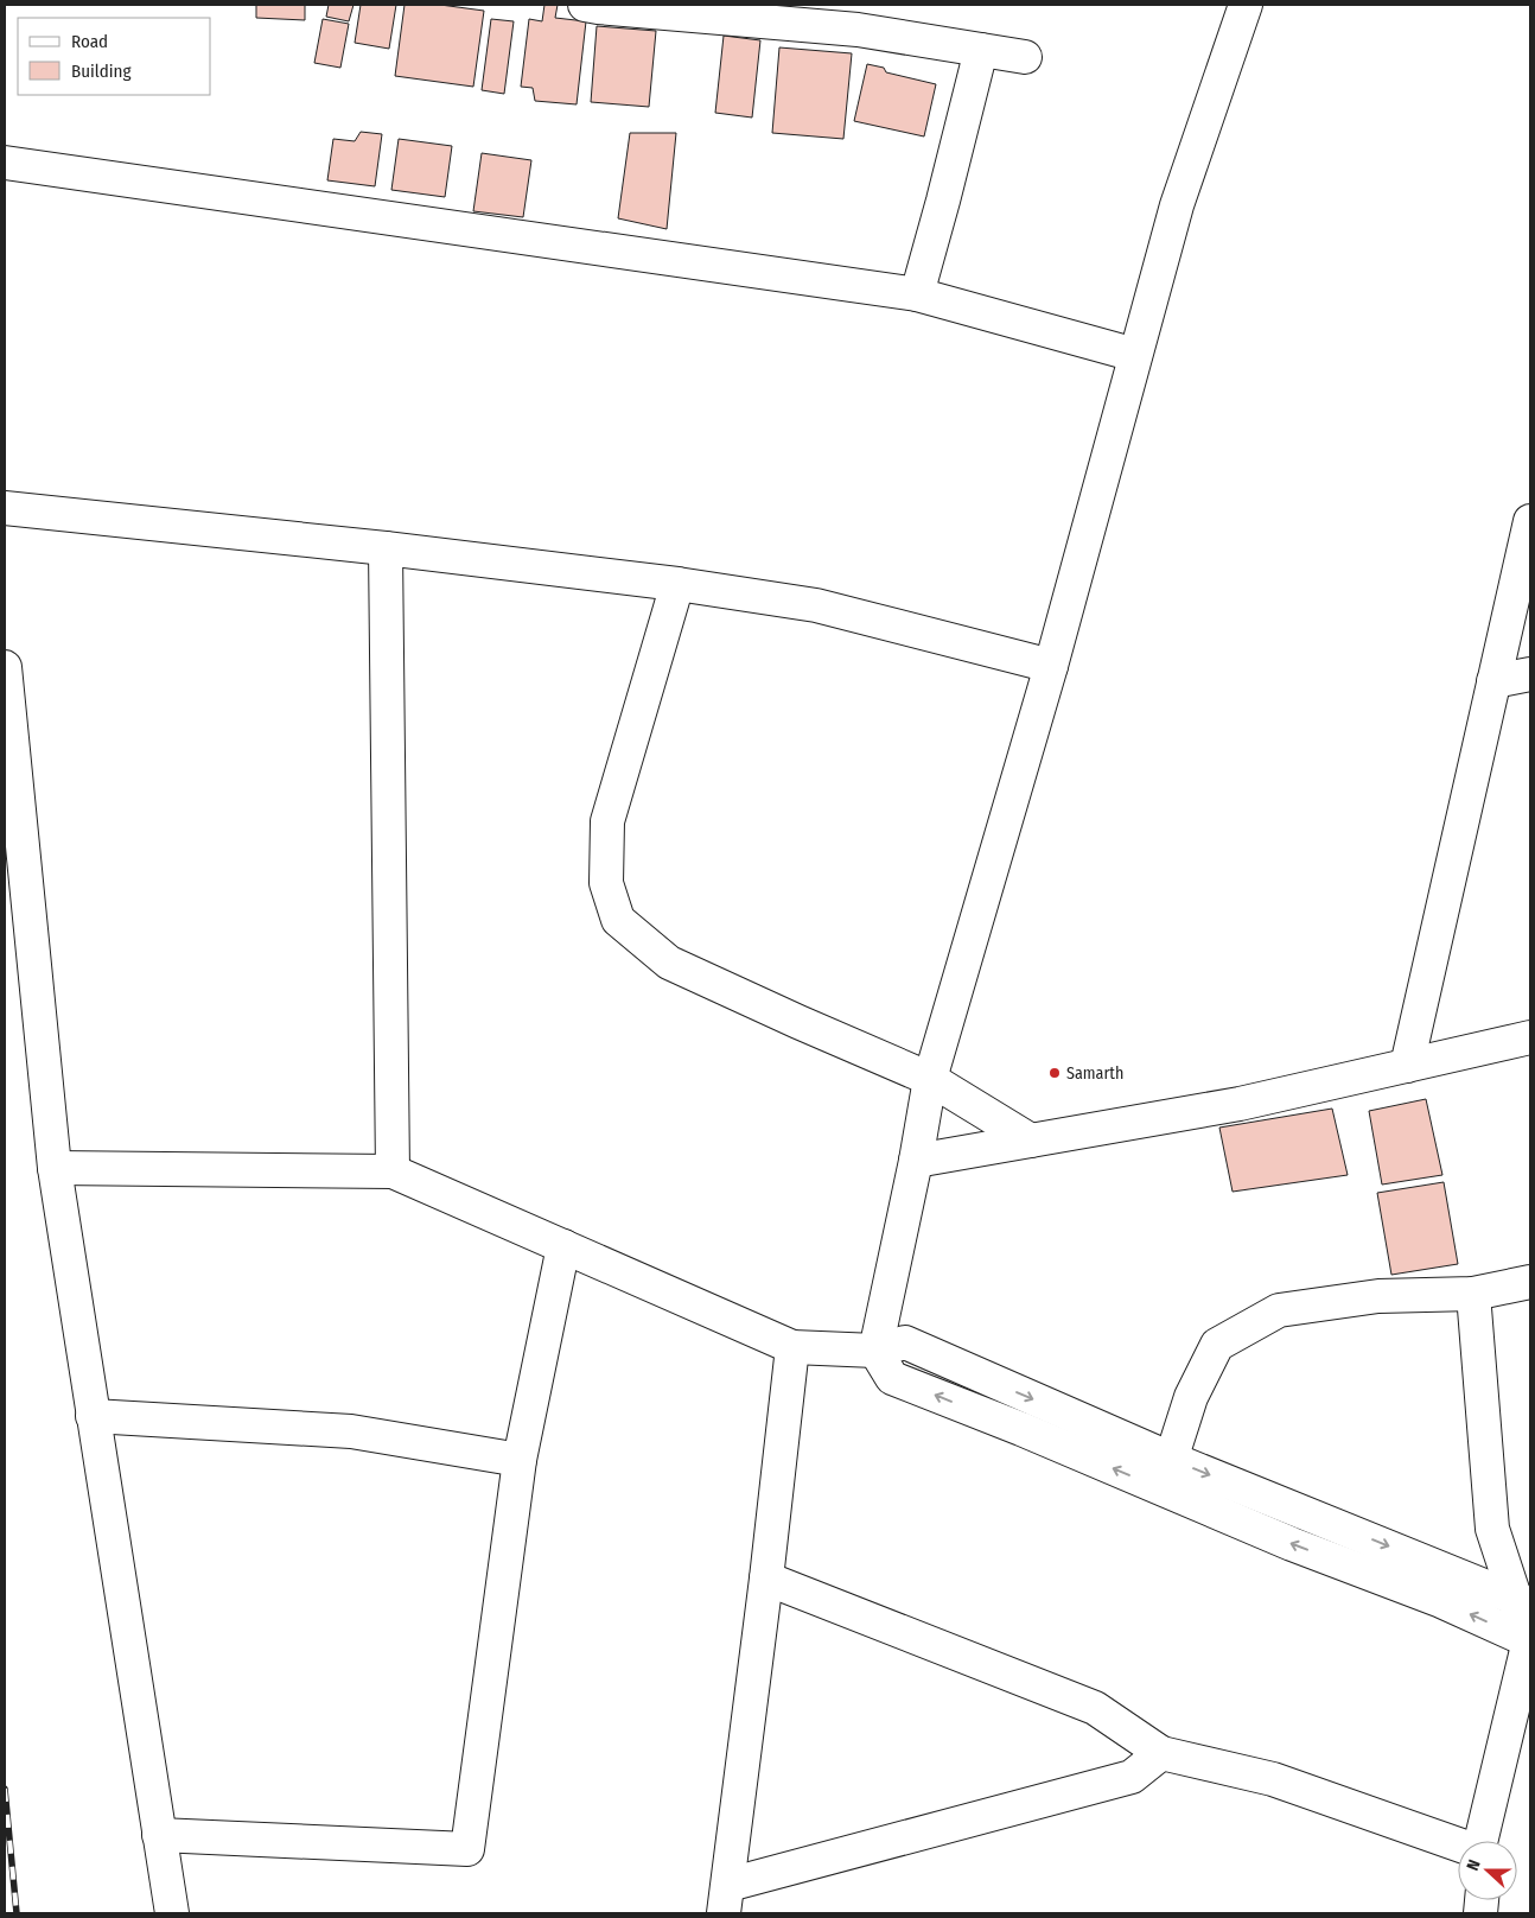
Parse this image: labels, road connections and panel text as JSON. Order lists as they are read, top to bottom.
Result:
{
  "places": ["Samarth"],
  "legend": ["Road", "Building"],
  "north": "left"
}
